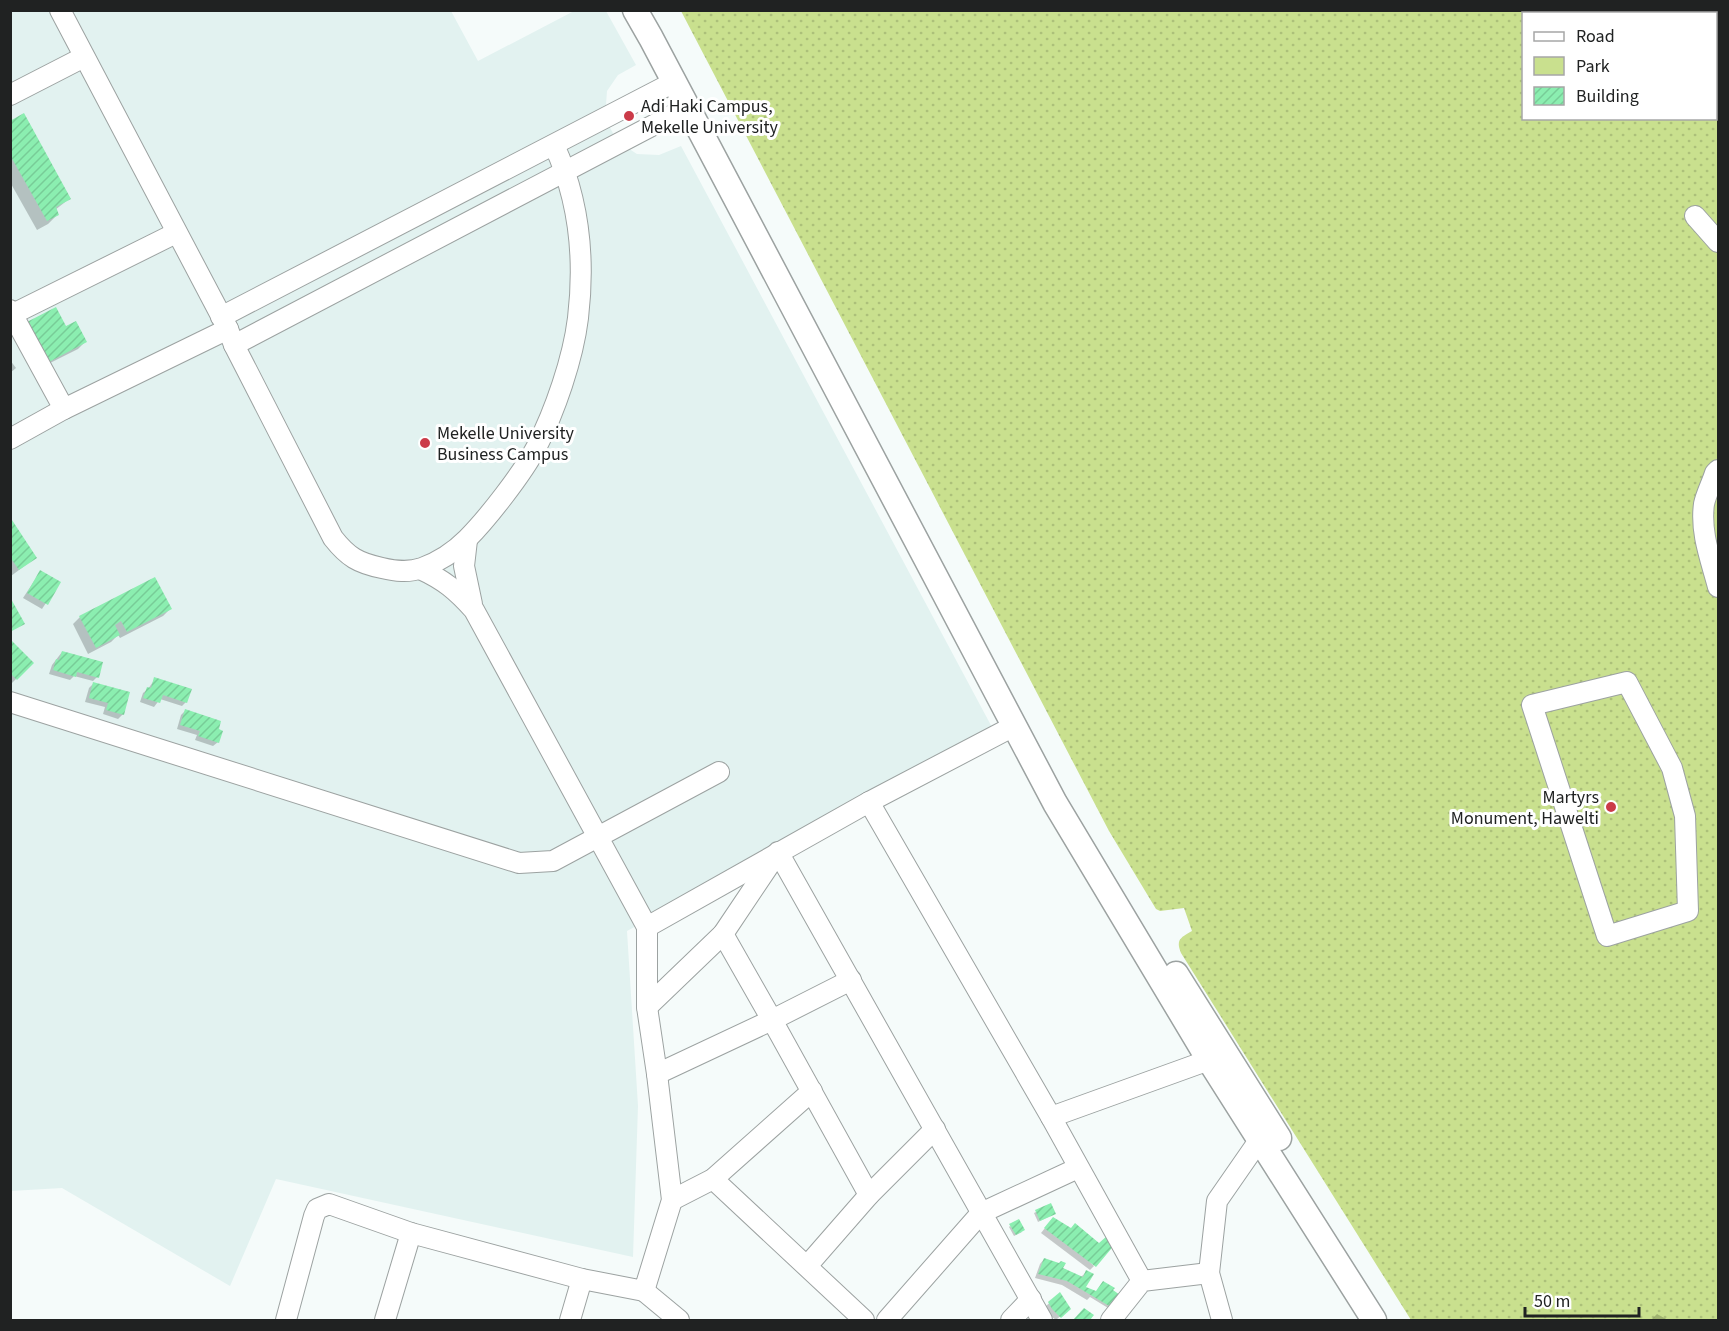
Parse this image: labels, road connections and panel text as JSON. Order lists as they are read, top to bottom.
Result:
{
  "places": ["Adi Haki Campus, Mekelle University", "Mekelle University Business Campus", "Martyrs Monument, Hawelti"],
  "legend": ["Road", "Park", "Building"],
  "scale_bar": "50 m"
}
